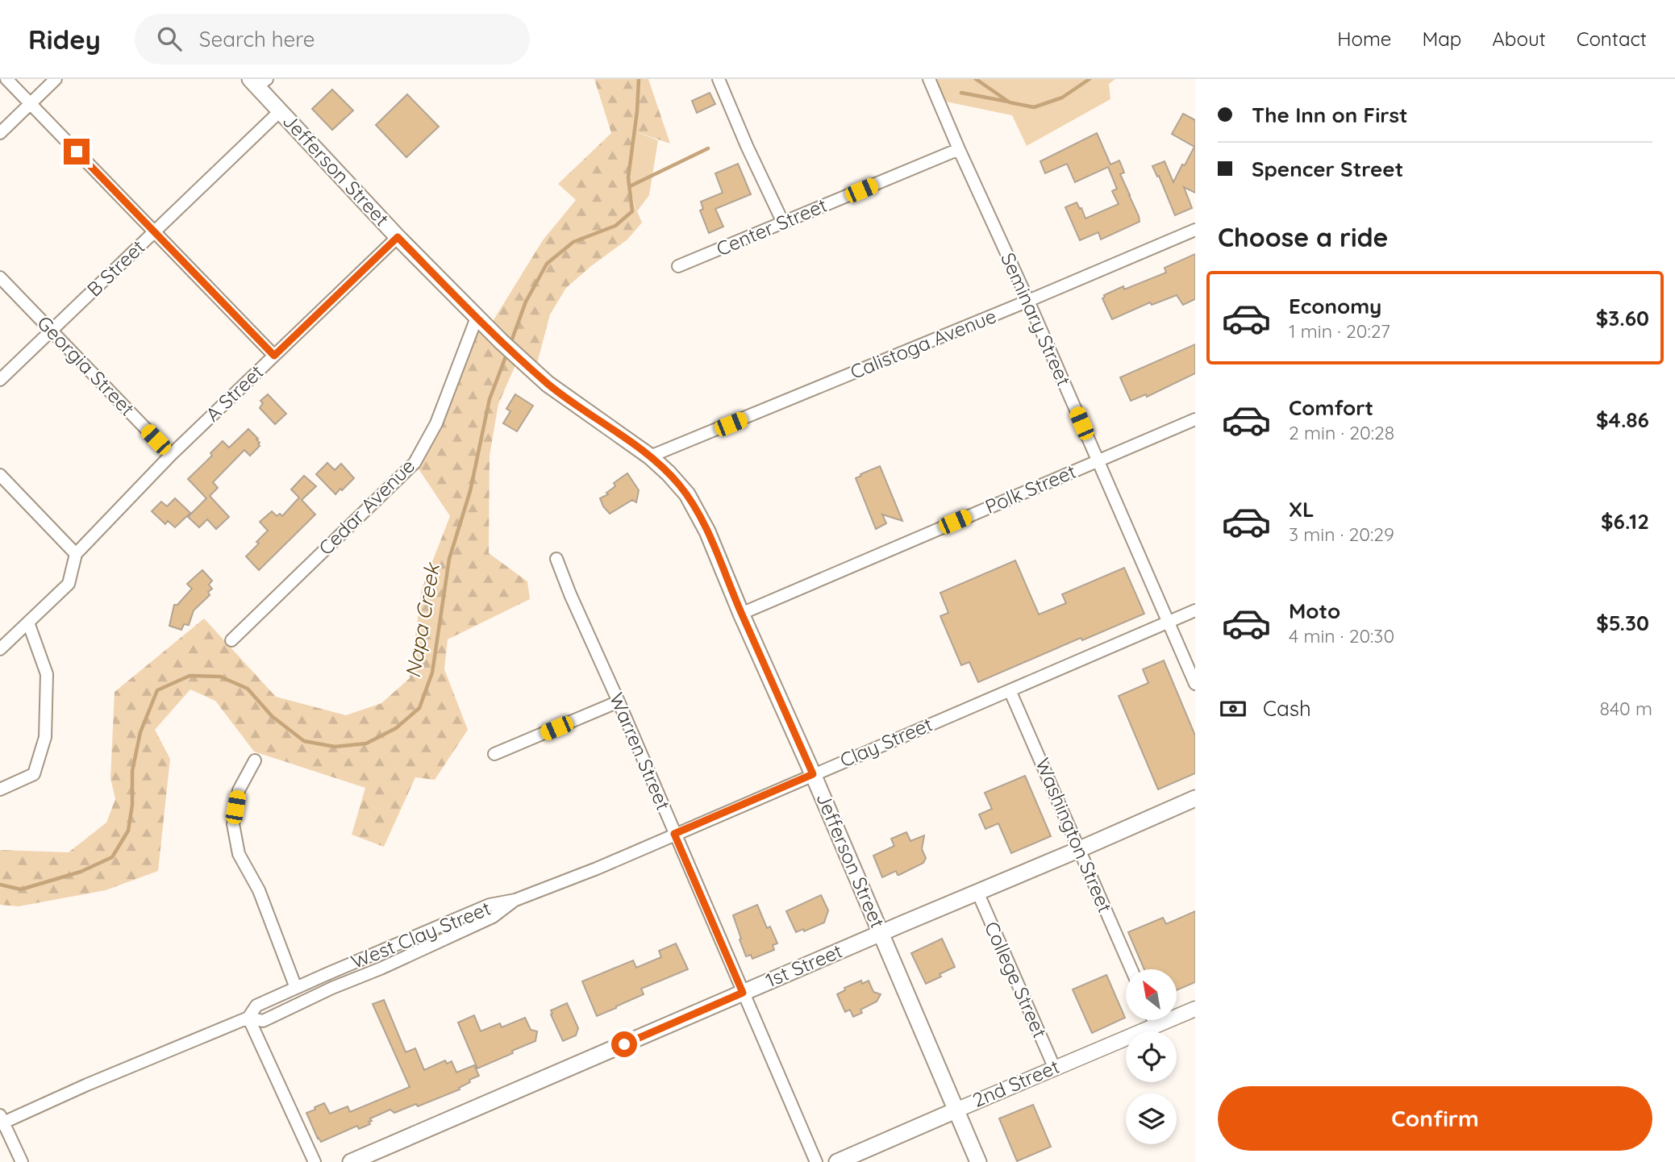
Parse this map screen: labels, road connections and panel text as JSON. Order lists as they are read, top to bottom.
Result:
{
  "streets": {
    "main road": ["Jefferson Street", "1st Street", "2nd Street"],
    "street": [
      "Center Street",
      "B Street",
      "Seminary Street",
      "Calistoga Avenue",
      "Georgia Street",
      "A Street",
      "Polk Street",
      "Cedar Avenue",
      "Clay Street",
      "Warren Street",
      "Washington Street",
      "West Clay Street",
      "College Street"
    ]
  },
  "crossings": [
    ["Jefferson Street", "B Street"],
    ["Jefferson Street", "Calistoga Avenue"],
    ["Jefferson Street", "A Street"],
    ["Jefferson Street", "Polk Street"],
    ["Jefferson Street", "Cedar Avenue"],
    ["Jefferson Street", "Clay Street"],
    ["Jefferson Street", "1st Street"],
    ["Jefferson Street", "2nd Street"],
    ["Center Street", "Seminary Street"],
    ["B Street", "Georgia Street"],
    ["Seminary Street", "Calistoga Avenue"],
    ["Seminary Street", "Polk Street"],
    ["Seminary Street", "Clay Street"],
    ["Georgia Street", "A Street"],
    ["Clay Street", "Warren Street"],
    ["Clay Street", "Washington Street"],
    ["Clay Street", "West Clay Street"],
    ["Warren Street", "1st Street"],
    ["Washington Street", "1st Street"],
    ["1st Street", "College Street"],
    ["College Street", "2nd Street"]
  ],
  "water": ["Napa Creek"],
  "north": "top left",
  "page": {
    "header": "Ridey",
    "search": "Search here",
    "nav": [
      "Home",
      "Map",
      "About",
      "Contact"
    ],
    "banner": ["The Inn on First", "Spencer Street"],
    "heading": "Choose a ride",
    "list": [
      {
        "name": "Economy",
        "note": "1 min · 20:27",
        "value": "$3.60"
      },
      {
        "name": "Comfort",
        "note": "2 min · 20:28",
        "value": "$4.86"
      },
      {
        "name": "XL",
        "note": "3 min · 20:29",
        "value": "$6.12"
      },
      {
        "name": "Moto",
        "note": "4 min · 20:30",
        "value": "$5.30"
      }
    ],
    "pay": ["Cash", "840 m"],
    "buttons": "Confirm"
  }
}
